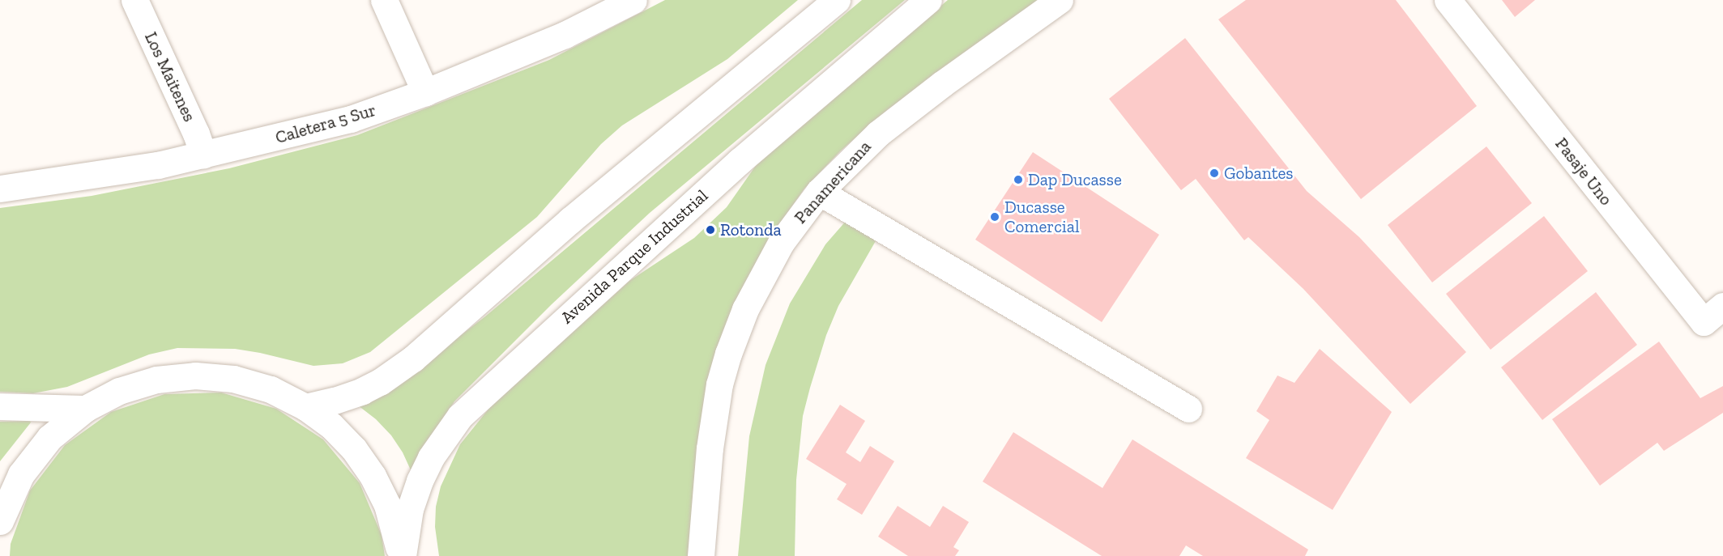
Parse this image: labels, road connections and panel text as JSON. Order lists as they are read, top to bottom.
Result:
{
  "streets": {
    "main road": [
      "Los Maitenes",
      "Caletera 5 Sur",
      "Pasaje Uno",
      "Panamericana",
      "Avenida Parque Industrial"
    ]
  },
  "crossings": [
    ["Los Maitenes", "Caletera 5 Sur"]
  ],
  "places": [
    "Gobantes",
    "Dap Ducasse",
    "Ducasse Comercial",
    "Rotonda"
  ]
}
